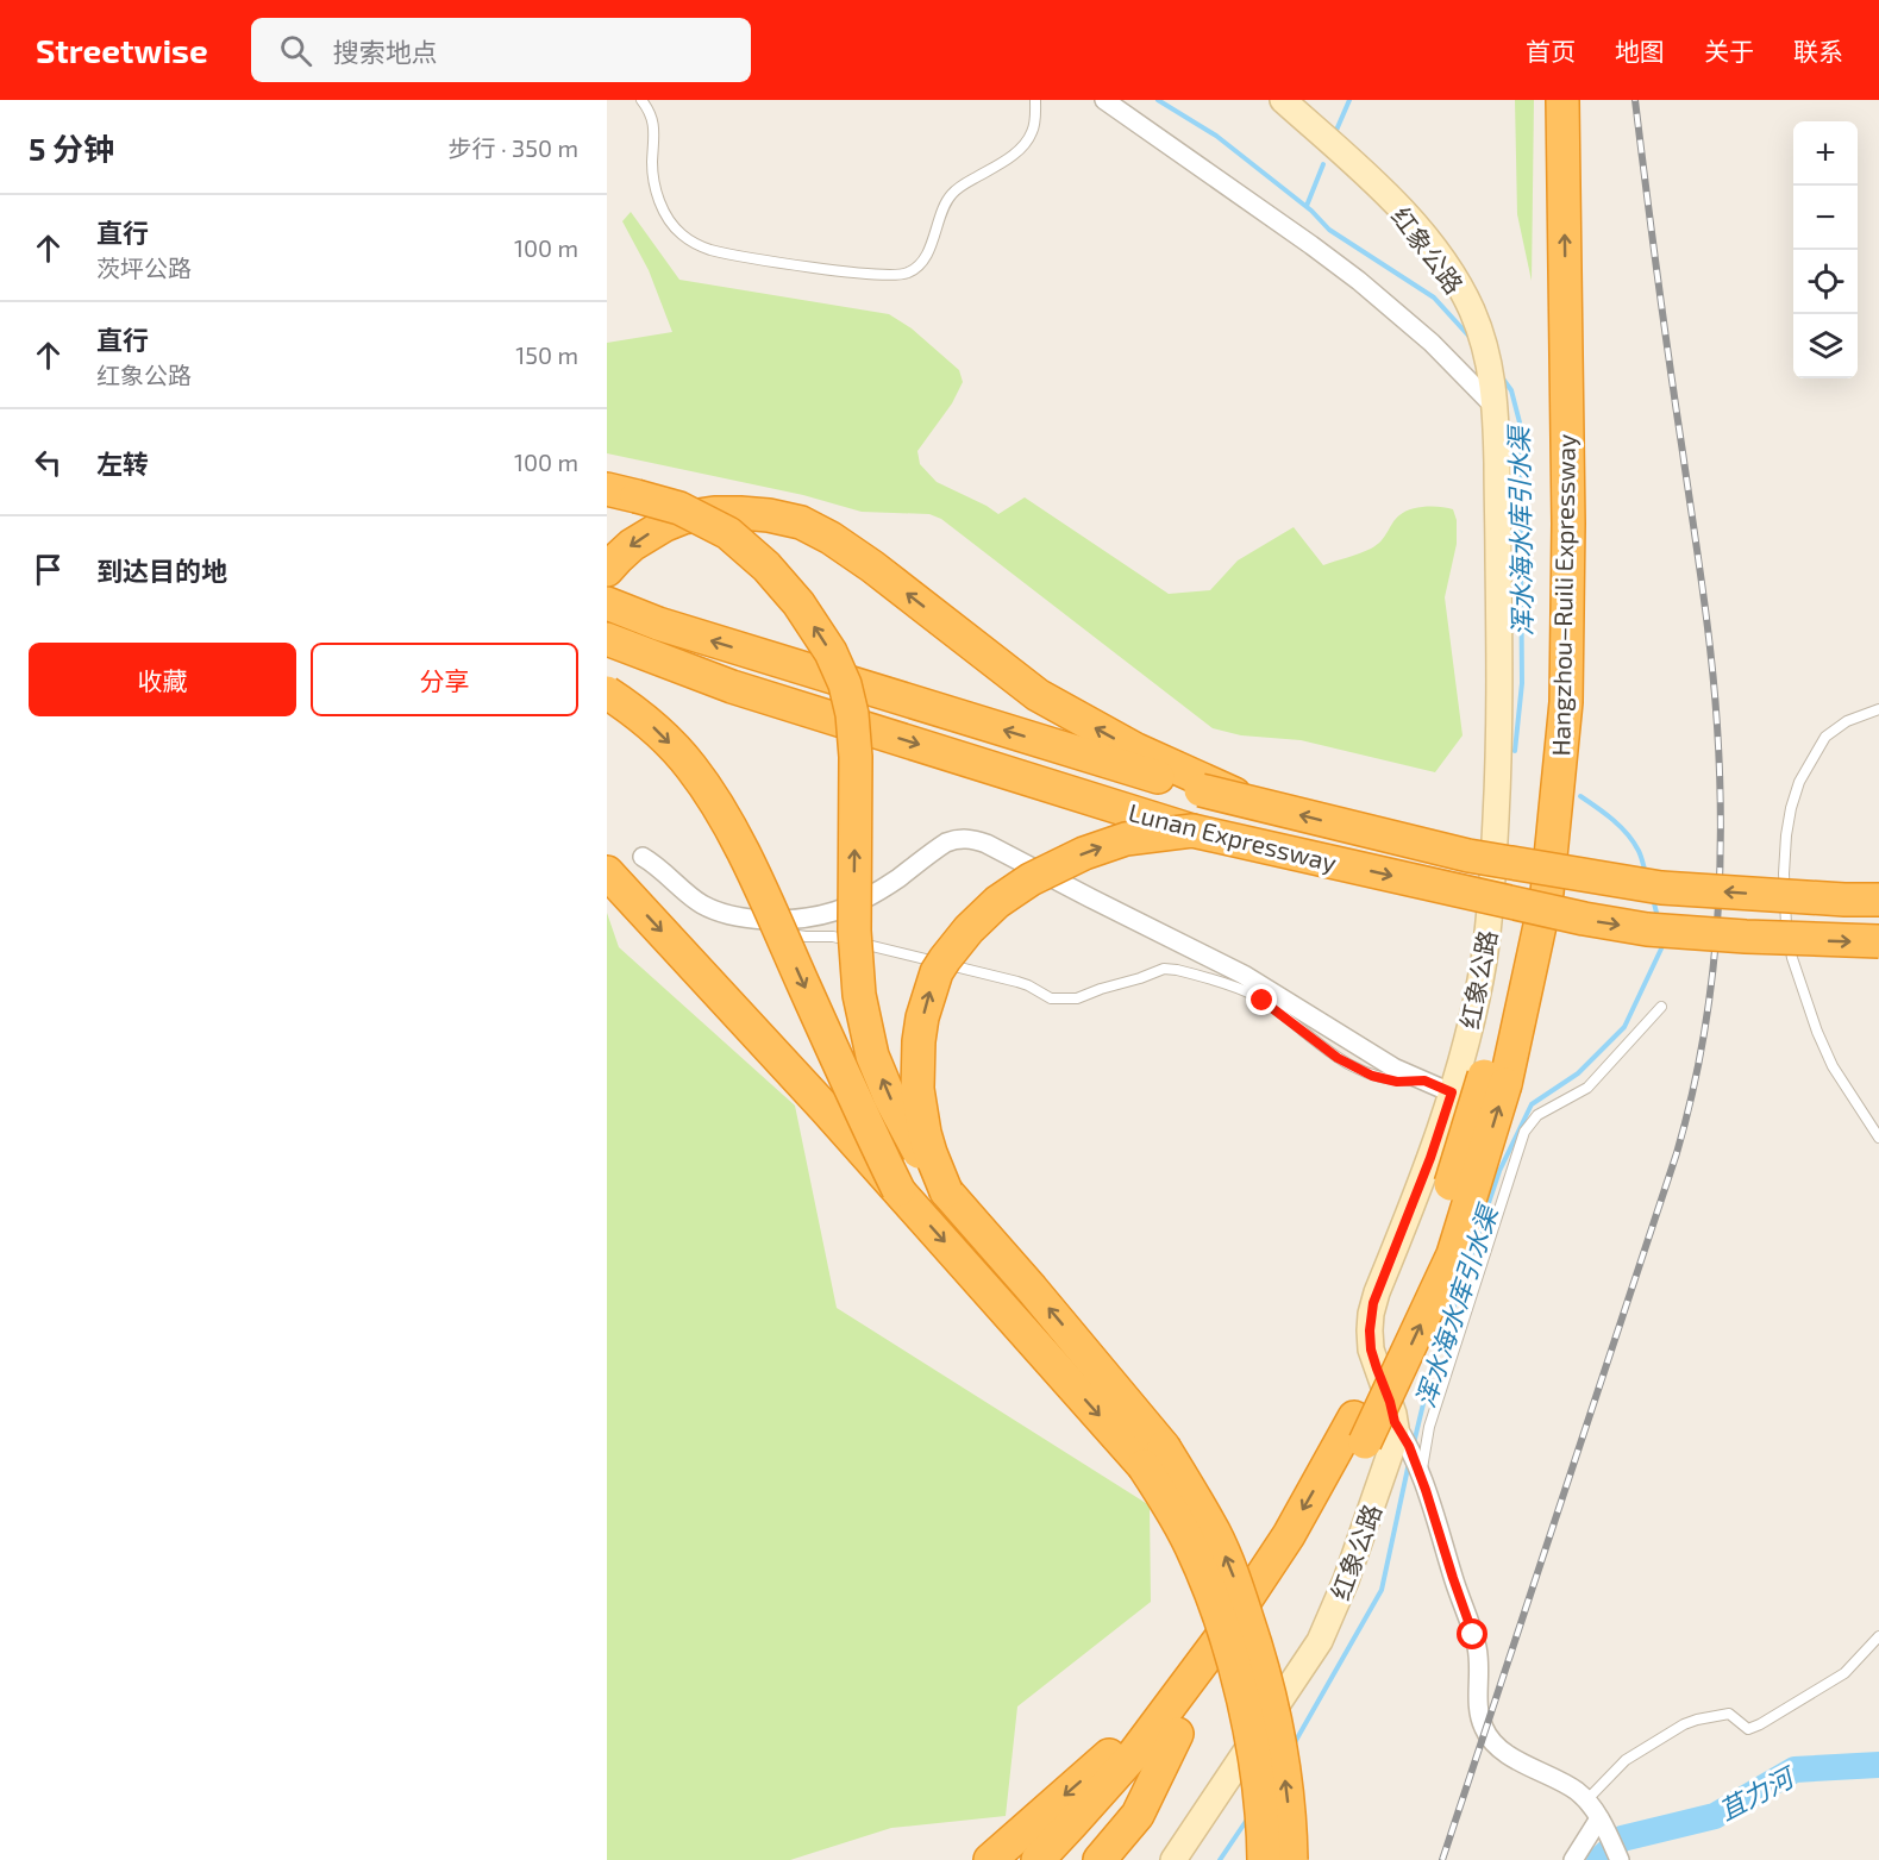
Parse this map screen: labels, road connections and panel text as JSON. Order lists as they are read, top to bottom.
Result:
{
  "streets": {
    "highway": ["Hangzhou–Ruili Expressway", "Lunan Expressway"],
    "main road": ["红象公路"]
  },
  "water": ["浑水海水库引水渠", "苴力河"],
  "page": {
    "header": "Streetwise",
    "search": "搜索地点",
    "nav": [
      "首页",
      "地图",
      "关于",
      "联系"
    ],
    "heading": ["5 分钟", "步行 · 350 m"],
    "map_buttons": ["+", "−"],
    "list": [
      ["直行", "茨坪公路", "100 m"],
      ["直行", "红象公路", "150 m"],
      ["左转", "100 m"],
      "到达目的地"
    ],
    "buttons": ["收藏", "分享"]
  }
}
